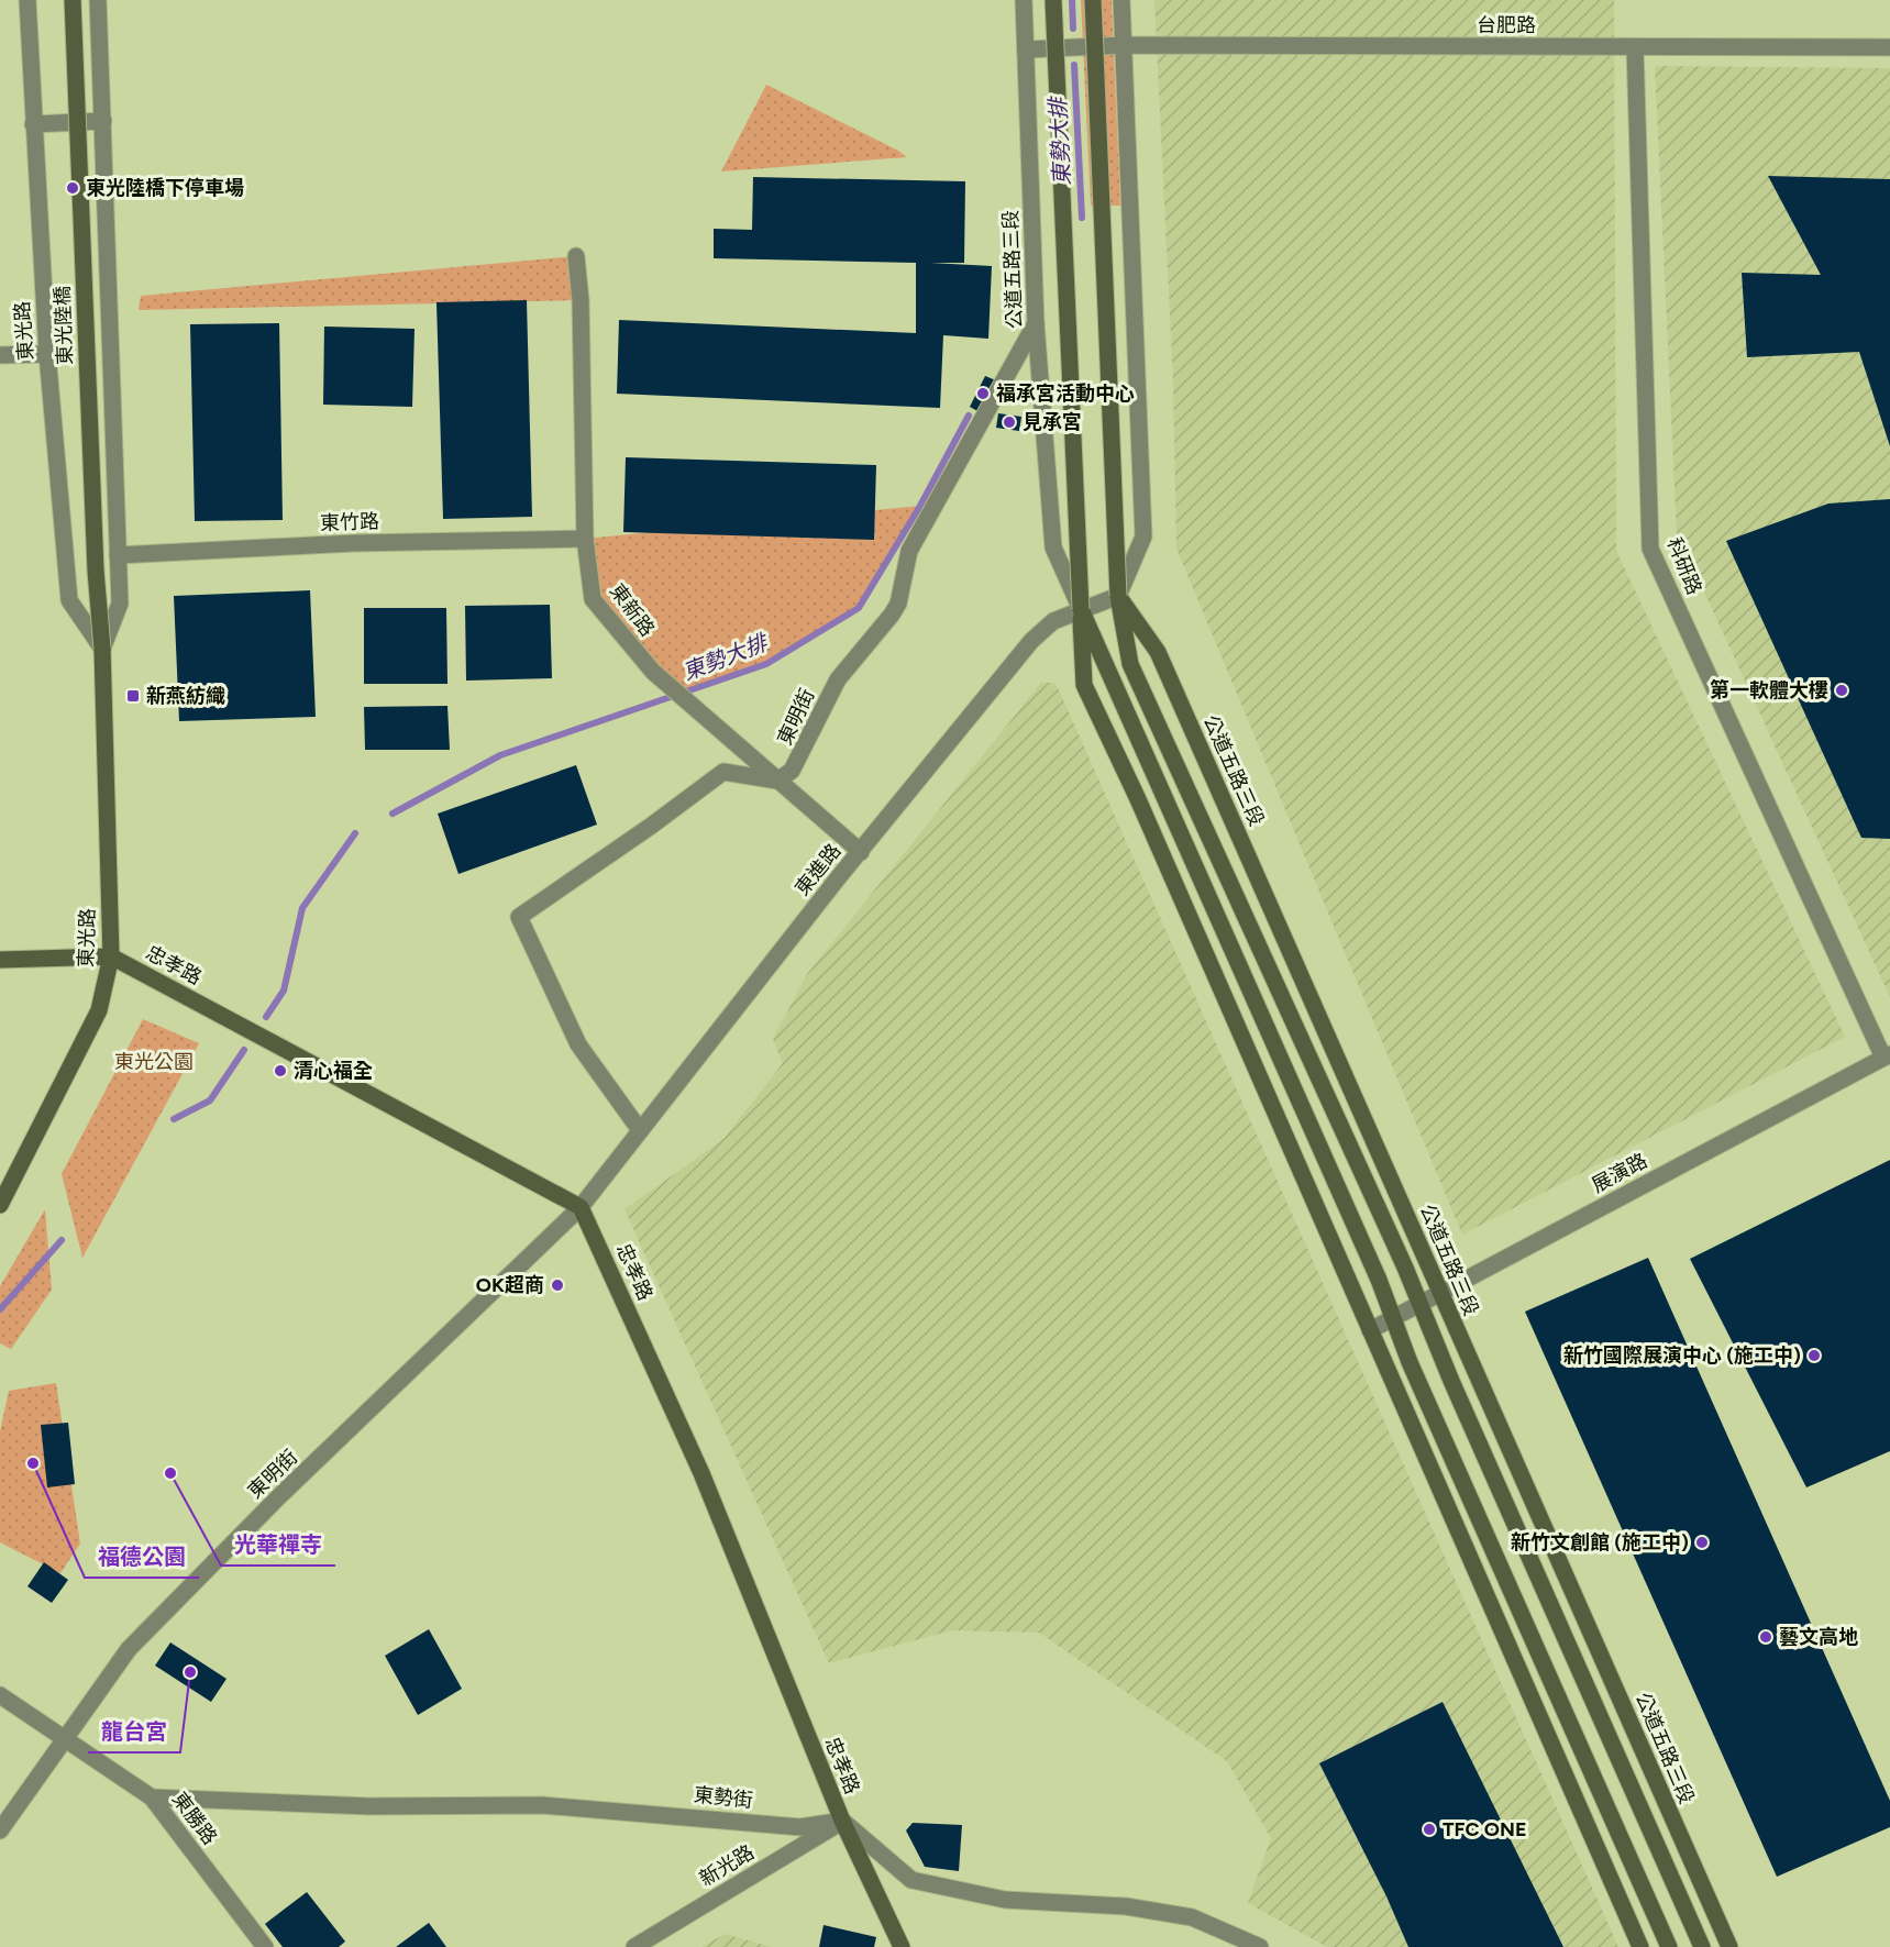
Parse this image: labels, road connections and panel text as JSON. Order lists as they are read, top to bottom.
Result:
{
  "streets": {
    "street": [
      "台肥路",
      "公道五路三段",
      "東光陸橋",
      "東光路",
      "東竹路",
      "科研路",
      "東新路",
      "東明街",
      "東進路",
      "忠孝路",
      "展演路",
      "東勢街",
      "東勝路",
      "新光路"
    ]
  },
  "crossings": [
    ["台肥路", "公道五路三段"],
    ["台肥路", "科研路"],
    ["公道五路三段", "東明街"],
    ["公道五路三段", "東進路"],
    ["公道五路三段", "展演路"],
    ["東光陸橋", "東光路"],
    ["東光路", "東竹路"],
    ["東光路", "忠孝路"],
    ["東竹路", "東新路"],
    ["科研路", "展演路"],
    ["東新路", "東明街"],
    ["東新路", "東進路"],
    ["東明街", "東進路"],
    ["東明街", "忠孝路"],
    ["東明街", "東勝路"],
    ["東進路", "忠孝路"],
    ["忠孝路", "東勢街"],
    ["忠孝路", "新光路"],
    ["東勢街", "東勝路"],
    ["東勢街", "新光路"]
  ],
  "water": ["東勢大排"],
  "parks": ["東光公園"],
  "places": {
    "other": [
      "東光陸橋下停車場",
      "福承宮活動中心",
      "見承宮",
      "第一軟體大樓",
      "清心福全",
      "OK超商",
      "新竹國際展演中心 (施工中)",
      "福德公園",
      "光華禪寺",
      "新竹文創館 (施工中)",
      "藝文高地",
      "龍台宮",
      "TFC ONE"
    ],
    "transit": ["新燕紡織"]
  }
}
